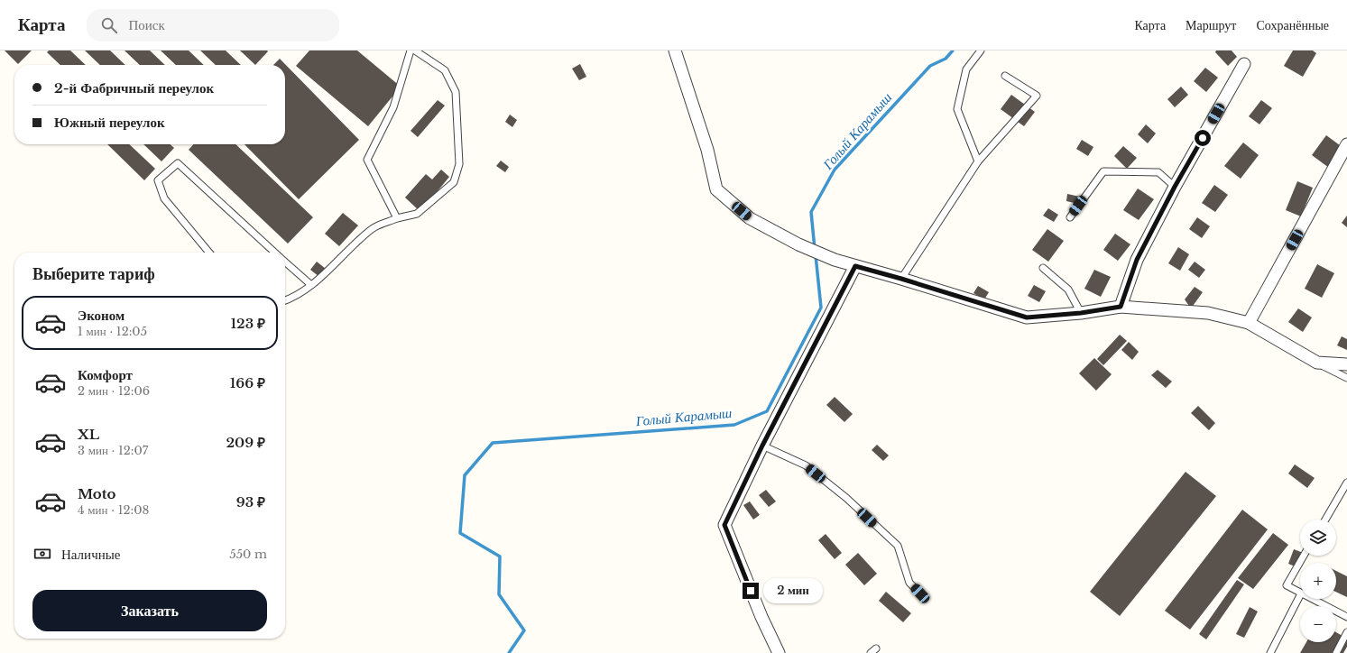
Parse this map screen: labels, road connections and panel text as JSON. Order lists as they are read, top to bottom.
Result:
{
  "water": ["Голый Карамыш"],
  "page": {
    "header": "Карта",
    "search": "Поиск",
    "nav": ["Карта", "Маршрут", "Сохранённые"],
    "banner": ["2-й Фабричный переулок", "Южный переулок"],
    "heading": "Выберите тариф",
    "list": [
      {
        "name": "Эконом",
        "note": "1 мин · 12:05",
        "value": "123 ₽"
      },
      {
        "name": "Комфорт",
        "note": "2 мин · 12:06",
        "value": "166 ₽"
      },
      {
        "name": "XL",
        "note": "3 мин · 12:07",
        "value": "209 ₽"
      },
      {
        "name": "Moto",
        "note": "4 мин · 12:08",
        "value": "93 ₽"
      }
    ],
    "map_buttons": ["+", "−"],
    "pay": ["Наличные", "550 m"],
    "bubble": "2 мин",
    "buttons": "Заказать"
  }
}
